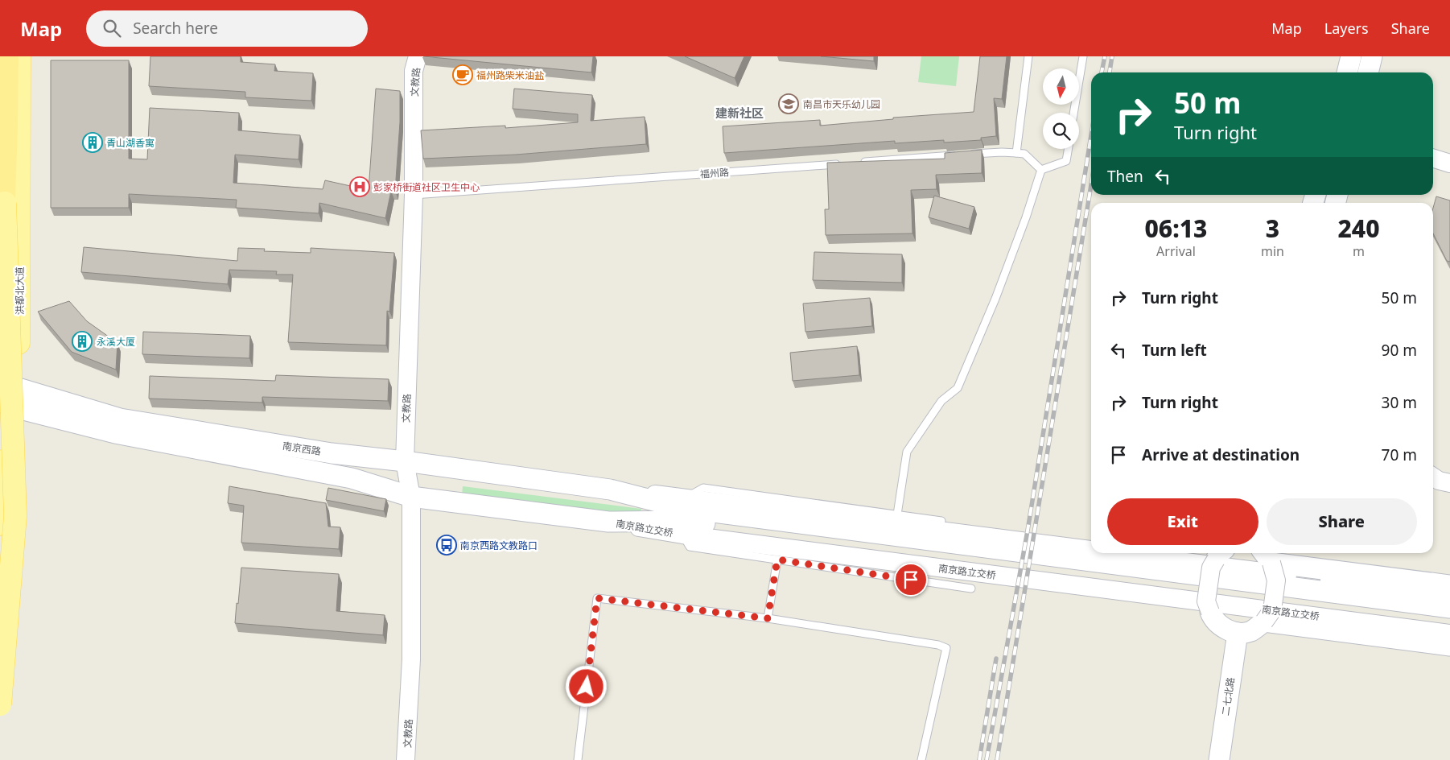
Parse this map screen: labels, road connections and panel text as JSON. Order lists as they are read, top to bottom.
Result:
{
  "streets": {
    "main road": [
      "洪都北大道",
      "南京西路",
      "南京路立交桥",
      "二七北路"
    ],
    "street": ["文教路"],
    "lane": ["福州路"]
  },
  "crossings": [
    ["文教路", "福州路"],
    ["文教路", "南京西路"],
    ["洪都北大道", "南京西路"],
    ["南京西路", "南京路立交桥"]
  ],
  "districts": ["建新社区"],
  "places": {
    "cafe": ["福州路柴米油盐"],
    "school or university": ["南昌市天乐幼儿园"],
    "building": ["青山湖香寓", "永溪大厦"],
    "hospital": ["彭家桥街道社区卫生中心"],
    "bus stop": ["南京西路文教路口"]
  },
  "north": "bottom",
  "page": {
    "header": "Map",
    "search": "Search here",
    "nav": ["Map", "Layers", "Share"],
    "turn": ["50 m", "Turn right"],
    "then": "Then",
    "eta": [
      "06:13",
      "Arrival",
      "3",
      "min",
      "240",
      "m"
    ],
    "list": [
      {
        "name": "Turn right",
        "value": "50 m"
      },
      {
        "name": "Turn left",
        "value": "90 m"
      },
      {
        "name": "Turn right",
        "value": "30 m"
      },
      {
        "name": "Arrive at destination",
        "value": "70 m"
      }
    ],
    "buttons": ["Exit", "Share"]
  }
}
